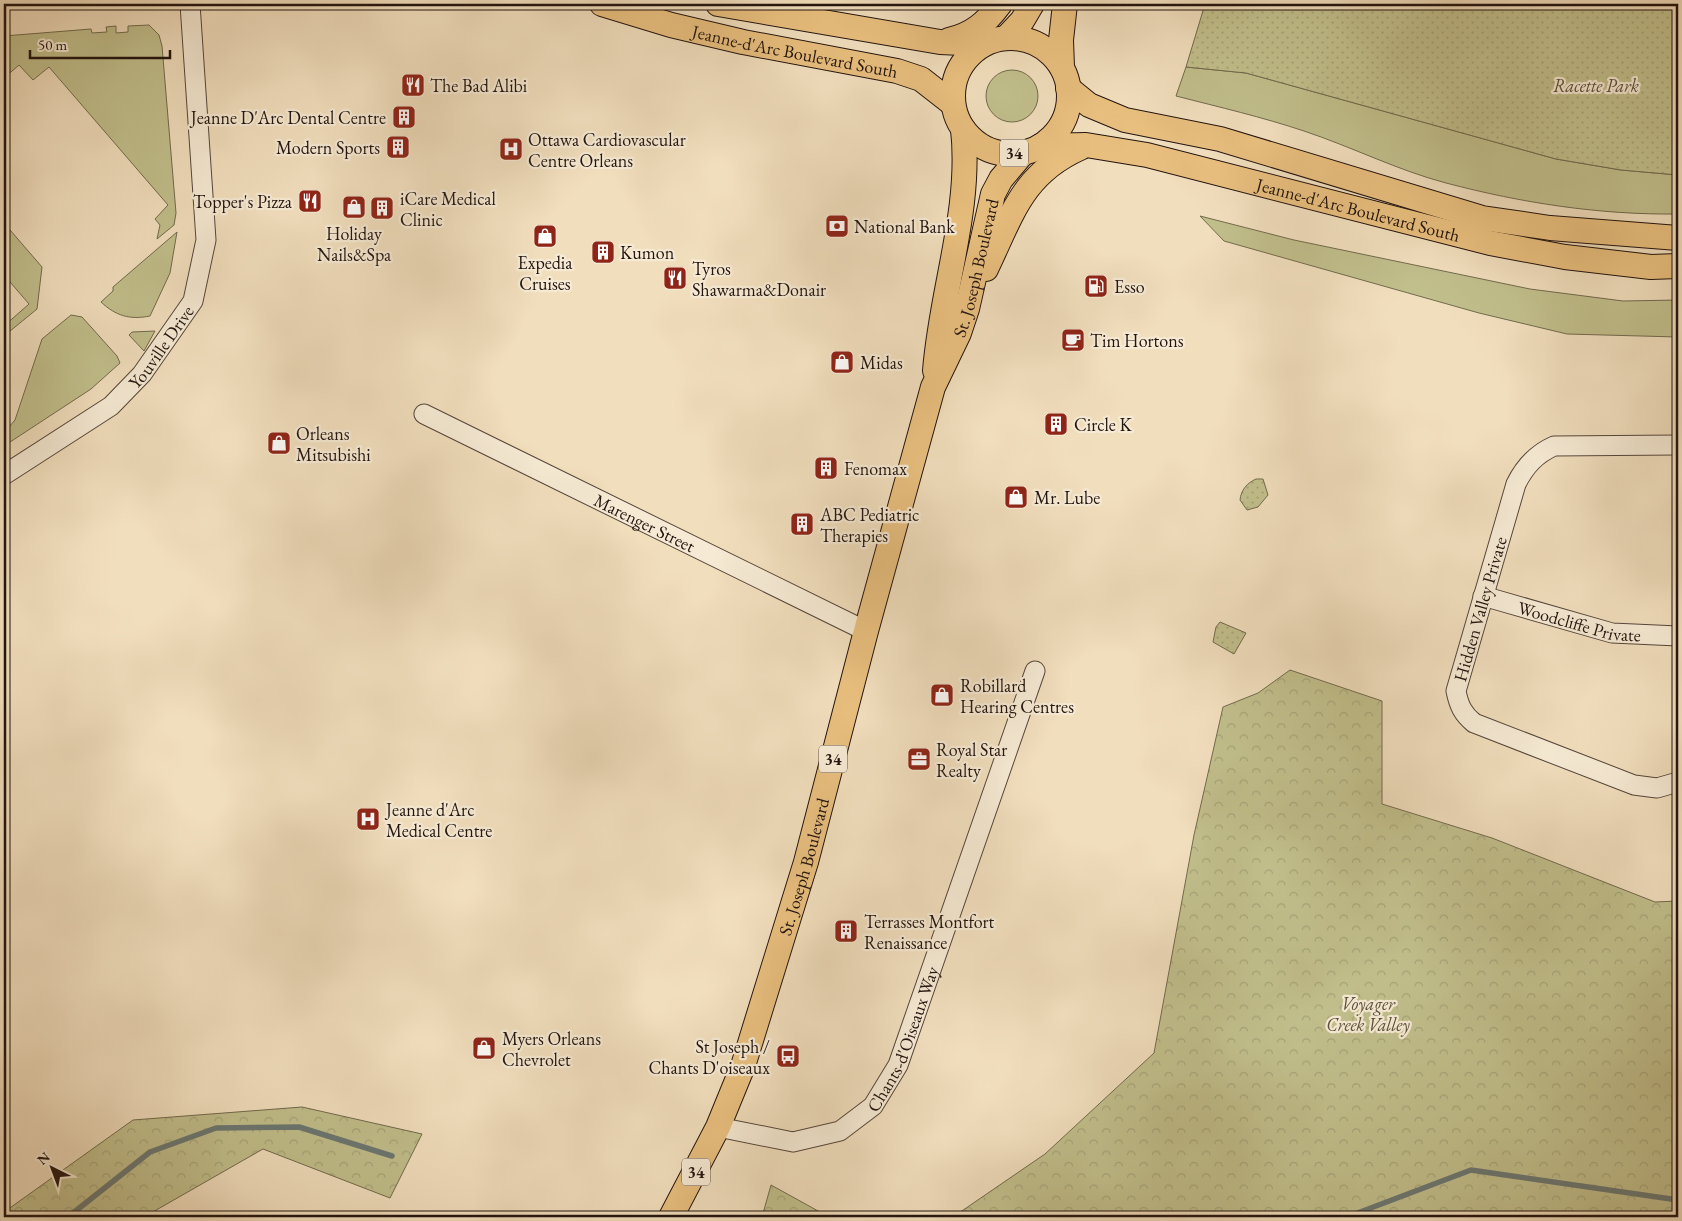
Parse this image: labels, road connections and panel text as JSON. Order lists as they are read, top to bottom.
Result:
{
  "streets": {
    "main road": ["Jeanne-d'Arc Boulevard South", "34", "St. Joseph Boulevard"],
    "street": [
      "Youville Drive",
      "Marenger Street",
      "Hidden Valley Private",
      "Woodcliffe Private",
      "Chants-d'Oiseaux Way"
    ]
  },
  "crossings": [
    ["Jeanne-d'Arc Boulevard South", "34"],
    ["Jeanne-d'Arc Boulevard South", "St. Joseph Boulevard"],
    ["34", "St. Joseph Boulevard"],
    ["St. Joseph Boulevard", "Marenger Street"],
    ["St. Joseph Boulevard", "Chants-d'Oiseaux Way"],
    ["Hidden Valley Private", "Woodcliffe Private"]
  ],
  "parks": ["Racette Park", "Voyager Creek Valley"],
  "places": {
    "restaurant": ["The Bad Alibi", "Topper's Pizza", "Tyros Shawarma&Donair"],
    "building": [
      "Jeanne D'Arc Dental Centre",
      "Modern Sports",
      "iCare Medical Clinic",
      "Kumon",
      "Circle K",
      "Fenomax",
      "ABC Pediatric Therapies",
      "Terrasses Montfort Renaissance"
    ],
    "hospital": ["Ottawa Cardiovascular Centre Orleans", "Jeanne d'Arc Medical Centre"],
    "shop": [
      "Holiday Nails&Spa",
      "Expedia Cruises",
      "Midas",
      "Orleans Mitsubishi",
      "Mr. Lube",
      "Robillard Hearing Centres",
      "Myers Orleans Chevrolet"
    ],
    "bank": ["National Bank"],
    "fuel station": ["Esso"],
    "cafe": ["Tim Hortons"],
    "office": ["Royal Star Realty"],
    "bus stop": ["St Joseph / Chants D'oiseaux"]
  },
  "scale_bar": "50 m",
  "north": "top left"
}
